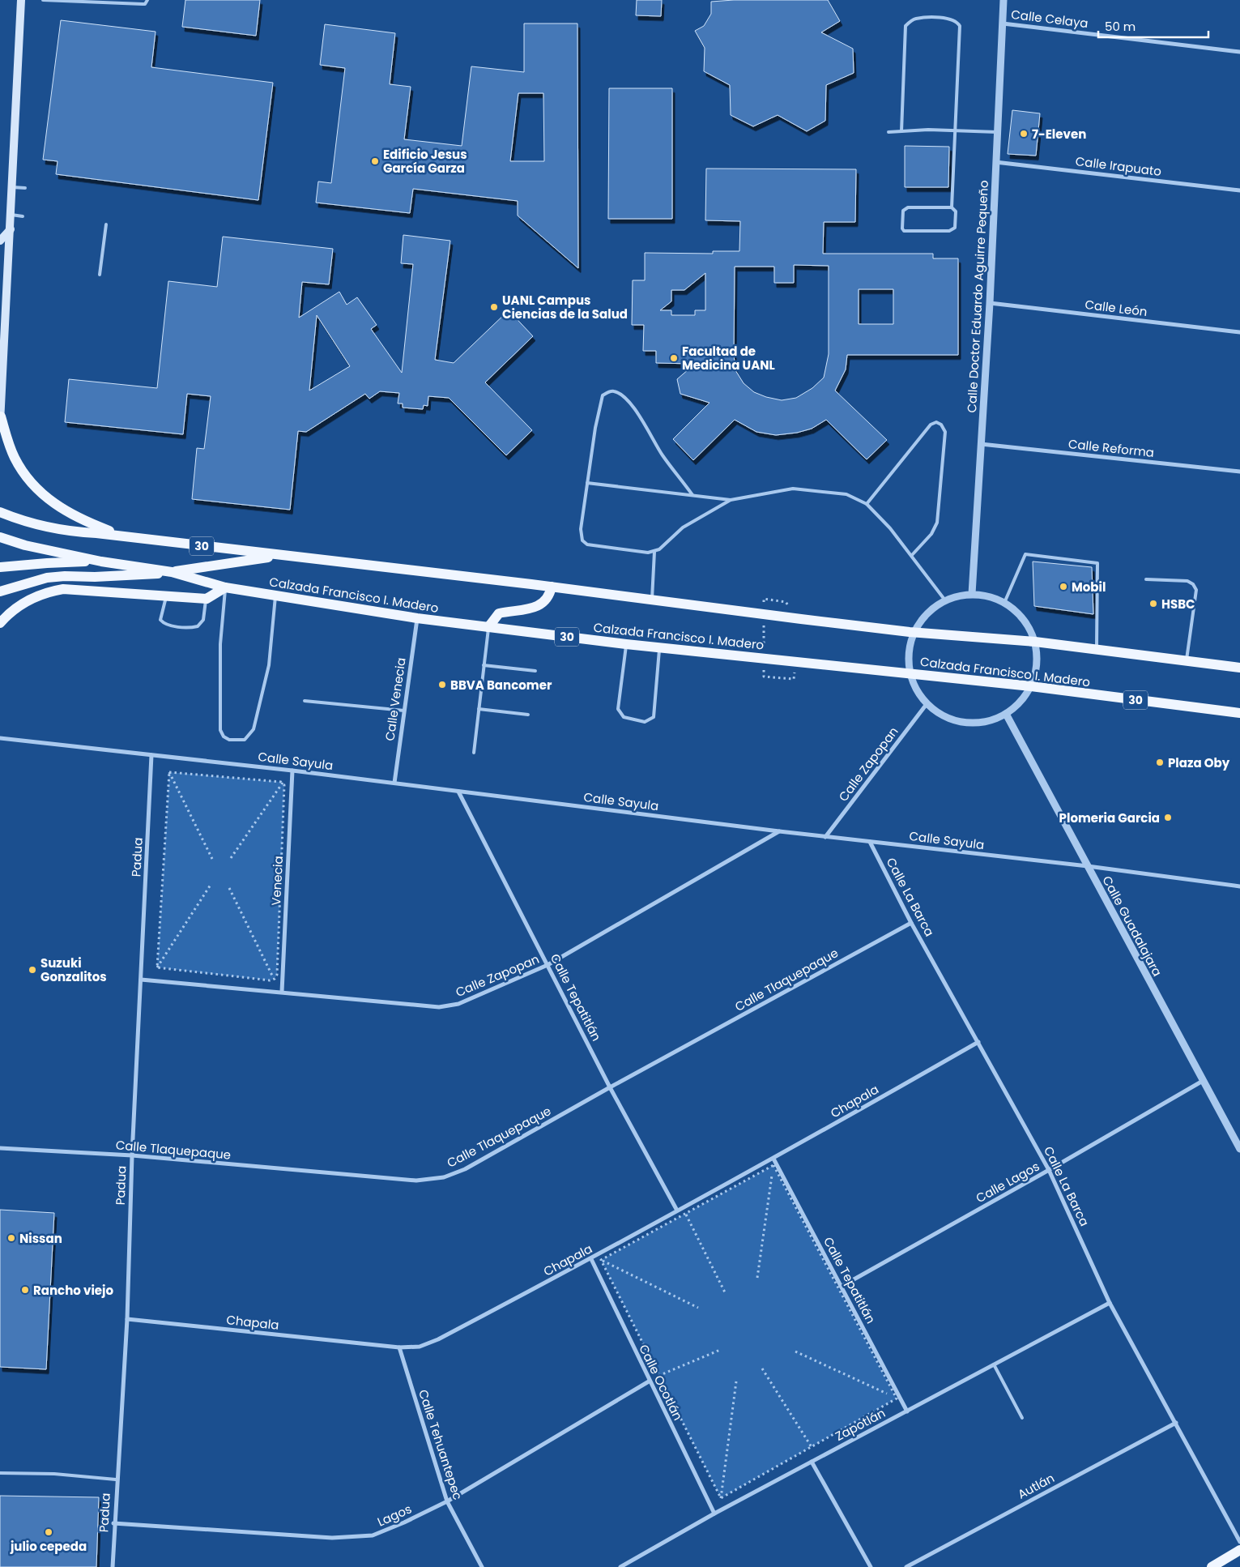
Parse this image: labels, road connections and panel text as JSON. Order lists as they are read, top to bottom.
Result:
{
  "streets": {
    "main road": ["30", "Calzada Francisco I. Madero"],
    "street": [
      "Calle Celaya",
      "Calle Irapuato",
      "Calle Doctor Eduardo Aguirre Pequeño",
      "Calle León",
      "Calle Reforma",
      "Calle Venecia",
      "Calle Sayula",
      "Calle Zapopan",
      "Padua",
      "Venecia",
      "Calle La Barca",
      "Calle Guadalajara",
      "Calle Tlaquepaque",
      "Calle Tepatitlán",
      "Chapala",
      "Calle Lagos",
      "Calle Ocotlán",
      "Zapotlán",
      "Calle Tehuantepec",
      "Autlán",
      "Lagos"
    ]
  },
  "crossings": [
    ["Calle Celaya", "Calle Doctor Eduardo Aguirre Pequeño"],
    ["Calle Irapuato", "Calle Doctor Eduardo Aguirre Pequeño"],
    ["Calle Doctor Eduardo Aguirre Pequeño", "Calle León"],
    ["Calle Doctor Eduardo Aguirre Pequeño", "Calle Reforma"],
    ["Calzada Francisco I. Madero", "Calle Venecia"],
    ["Calle Venecia", "Calle Sayula"],
    ["Calle Sayula", "Calle Zapopan"],
    ["Calle Sayula", "Padua"],
    ["Calle Sayula", "Venecia"],
    ["Calle Sayula", "Calle La Barca"],
    ["Calle Sayula", "Calle Guadalajara"],
    ["Calle Sayula", "Calle Tepatitlán"],
    ["Calle Zapopan", "Padua"],
    ["Calle Zapopan", "Venecia"],
    ["Calle Zapopan", "Calle Tepatitlán"],
    ["Padua", "Calle Tlaquepaque"],
    ["Padua", "Chapala"],
    ["Padua", "Lagos"],
    ["Calle La Barca", "Calle Tlaquepaque"],
    ["Calle La Barca", "Chapala"],
    ["Calle La Barca", "Calle Lagos"],
    ["Calle La Barca", "Zapotlán"],
    ["Calle La Barca", "Autlán"],
    ["Calle Guadalajara", "Calle Lagos"],
    ["Calle Tlaquepaque", "Calle Tepatitlán"],
    ["Calle Tepatitlán", "Chapala"],
    ["Calle Tepatitlán", "Calle Lagos"],
    ["Calle Tepatitlán", "Zapotlán"],
    ["Chapala", "Calle Ocotlán"],
    ["Chapala", "Calle Tehuantepec"],
    ["Calle Ocotlán", "Zapotlán"],
    ["Calle Ocotlán", "Lagos"],
    ["Calle Tehuantepec", "Lagos"]
  ],
  "places": [
    "7-Eleven",
    "Edificio Jesus García Garza",
    "UANL Campus Ciencias de la Salud",
    "Facultad de Medicina UANL",
    "Mobil",
    "HSBC",
    "BBVA Bancomer",
    "Plaza Oby",
    "Plomeria Garcia",
    "Suzuki Gonzalitos",
    "Nissan",
    "Rancho viejo",
    "julio cepeda"
  ],
  "scale_bar": "50 m"
}
